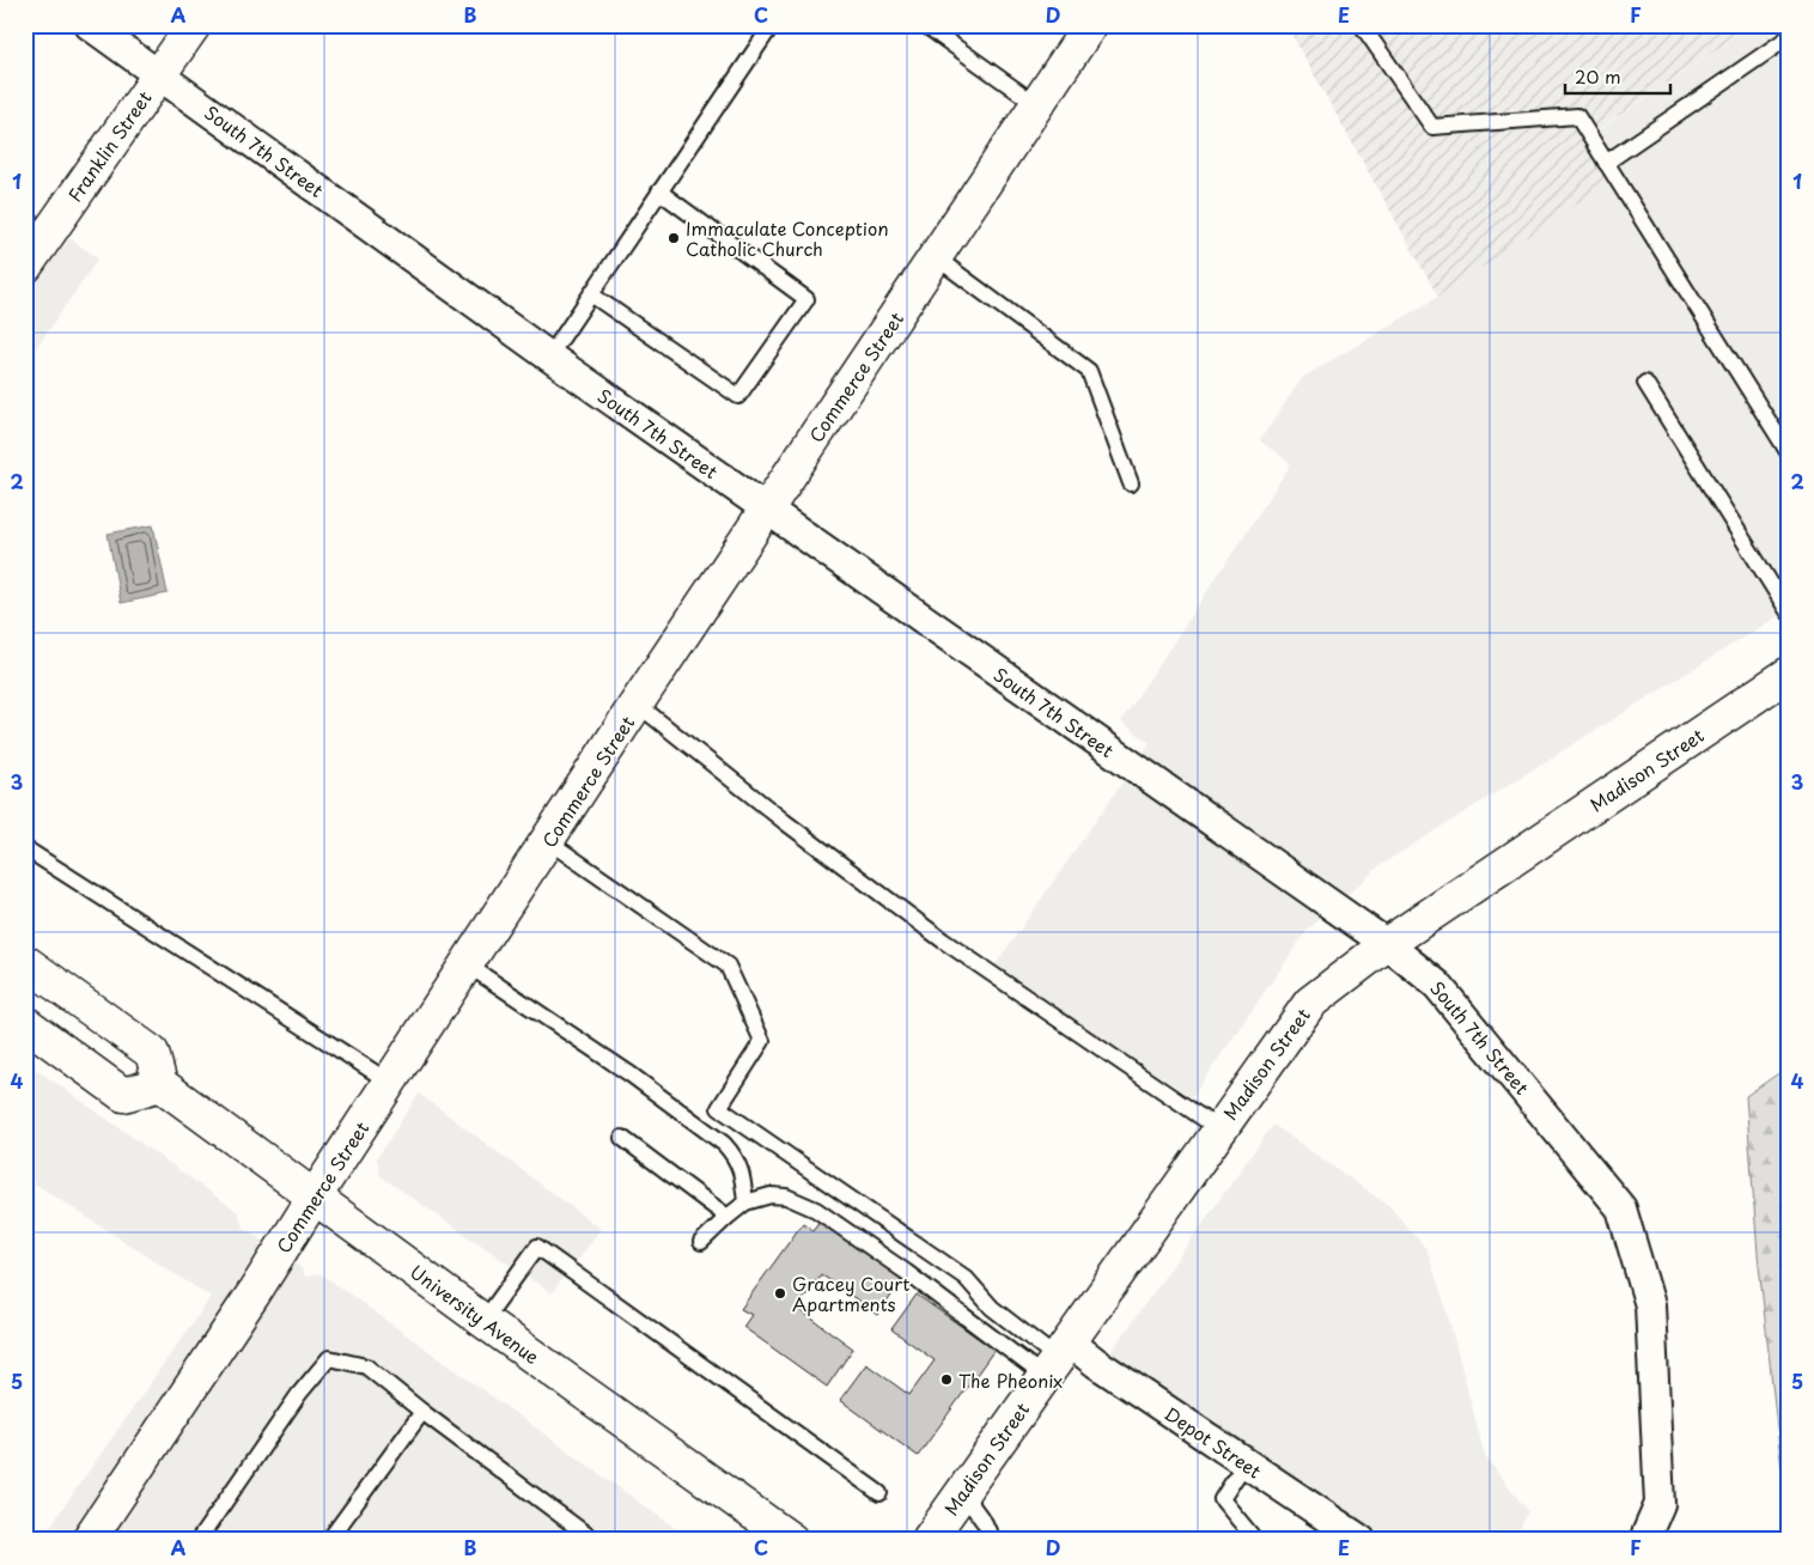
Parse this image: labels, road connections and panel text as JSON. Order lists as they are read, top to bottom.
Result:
{
  "streets": {
    "main road": [
      "Franklin Street",
      "Commerce Street",
      "Madison Street",
      "University Avenue"
    ],
    "street": ["South 7th Street", "Depot Street"]
  },
  "crossings": [
    ["Franklin Street", "South 7th Street"],
    ["South 7th Street", "Commerce Street"],
    ["South 7th Street", "Madison Street"],
    ["Commerce Street", "University Avenue"],
    ["Madison Street", "Depot Street"]
  ],
  "places": ["Immaculate Conception Catholic Church", "Gracey Court Apartments", "The Pheonix"],
  "scale_bar": "20 m",
  "grid": {
    "columns": [
      "A",
      "B",
      "C",
      "D",
      "E",
      "F"
    ],
    "rows": [
      "1",
      "2",
      "3",
      "4",
      "5"
    ]
  }
}
